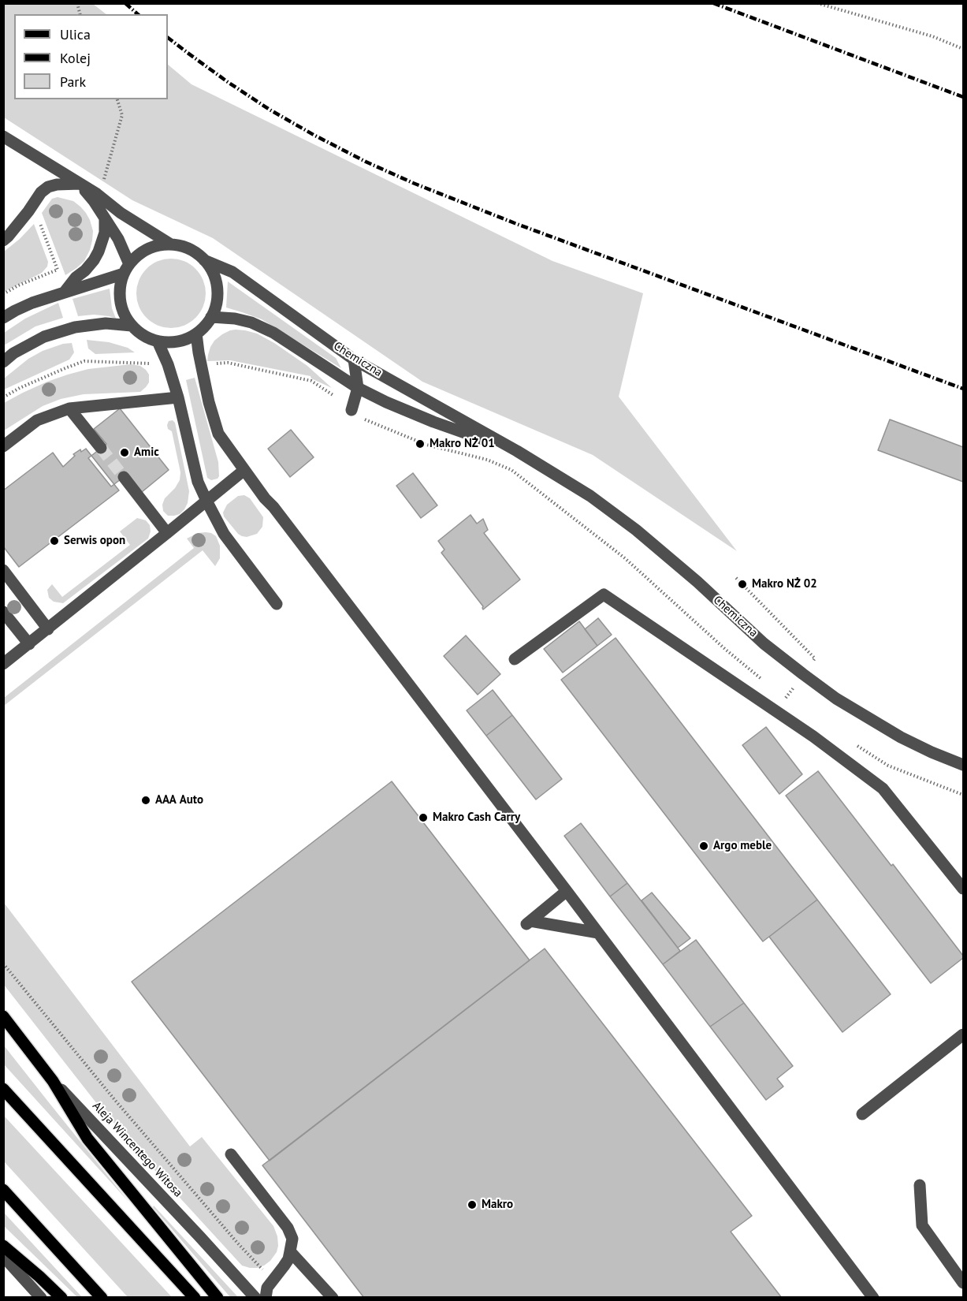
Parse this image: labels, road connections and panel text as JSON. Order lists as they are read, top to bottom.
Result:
{
  "streets": {
    "main road": ["Aleja Wincentego Witosa"],
    "street": ["Chemiczna"]
  },
  "places": [
    "Makro NŻ 01",
    "Amic",
    "Serwis opon",
    "Makro NŻ 02",
    "AAA Auto",
    "Makro Cash Carry",
    "Argo meble",
    "Makro"
  ],
  "legend": ["Ulica", "Kolej", "Park"]
}
